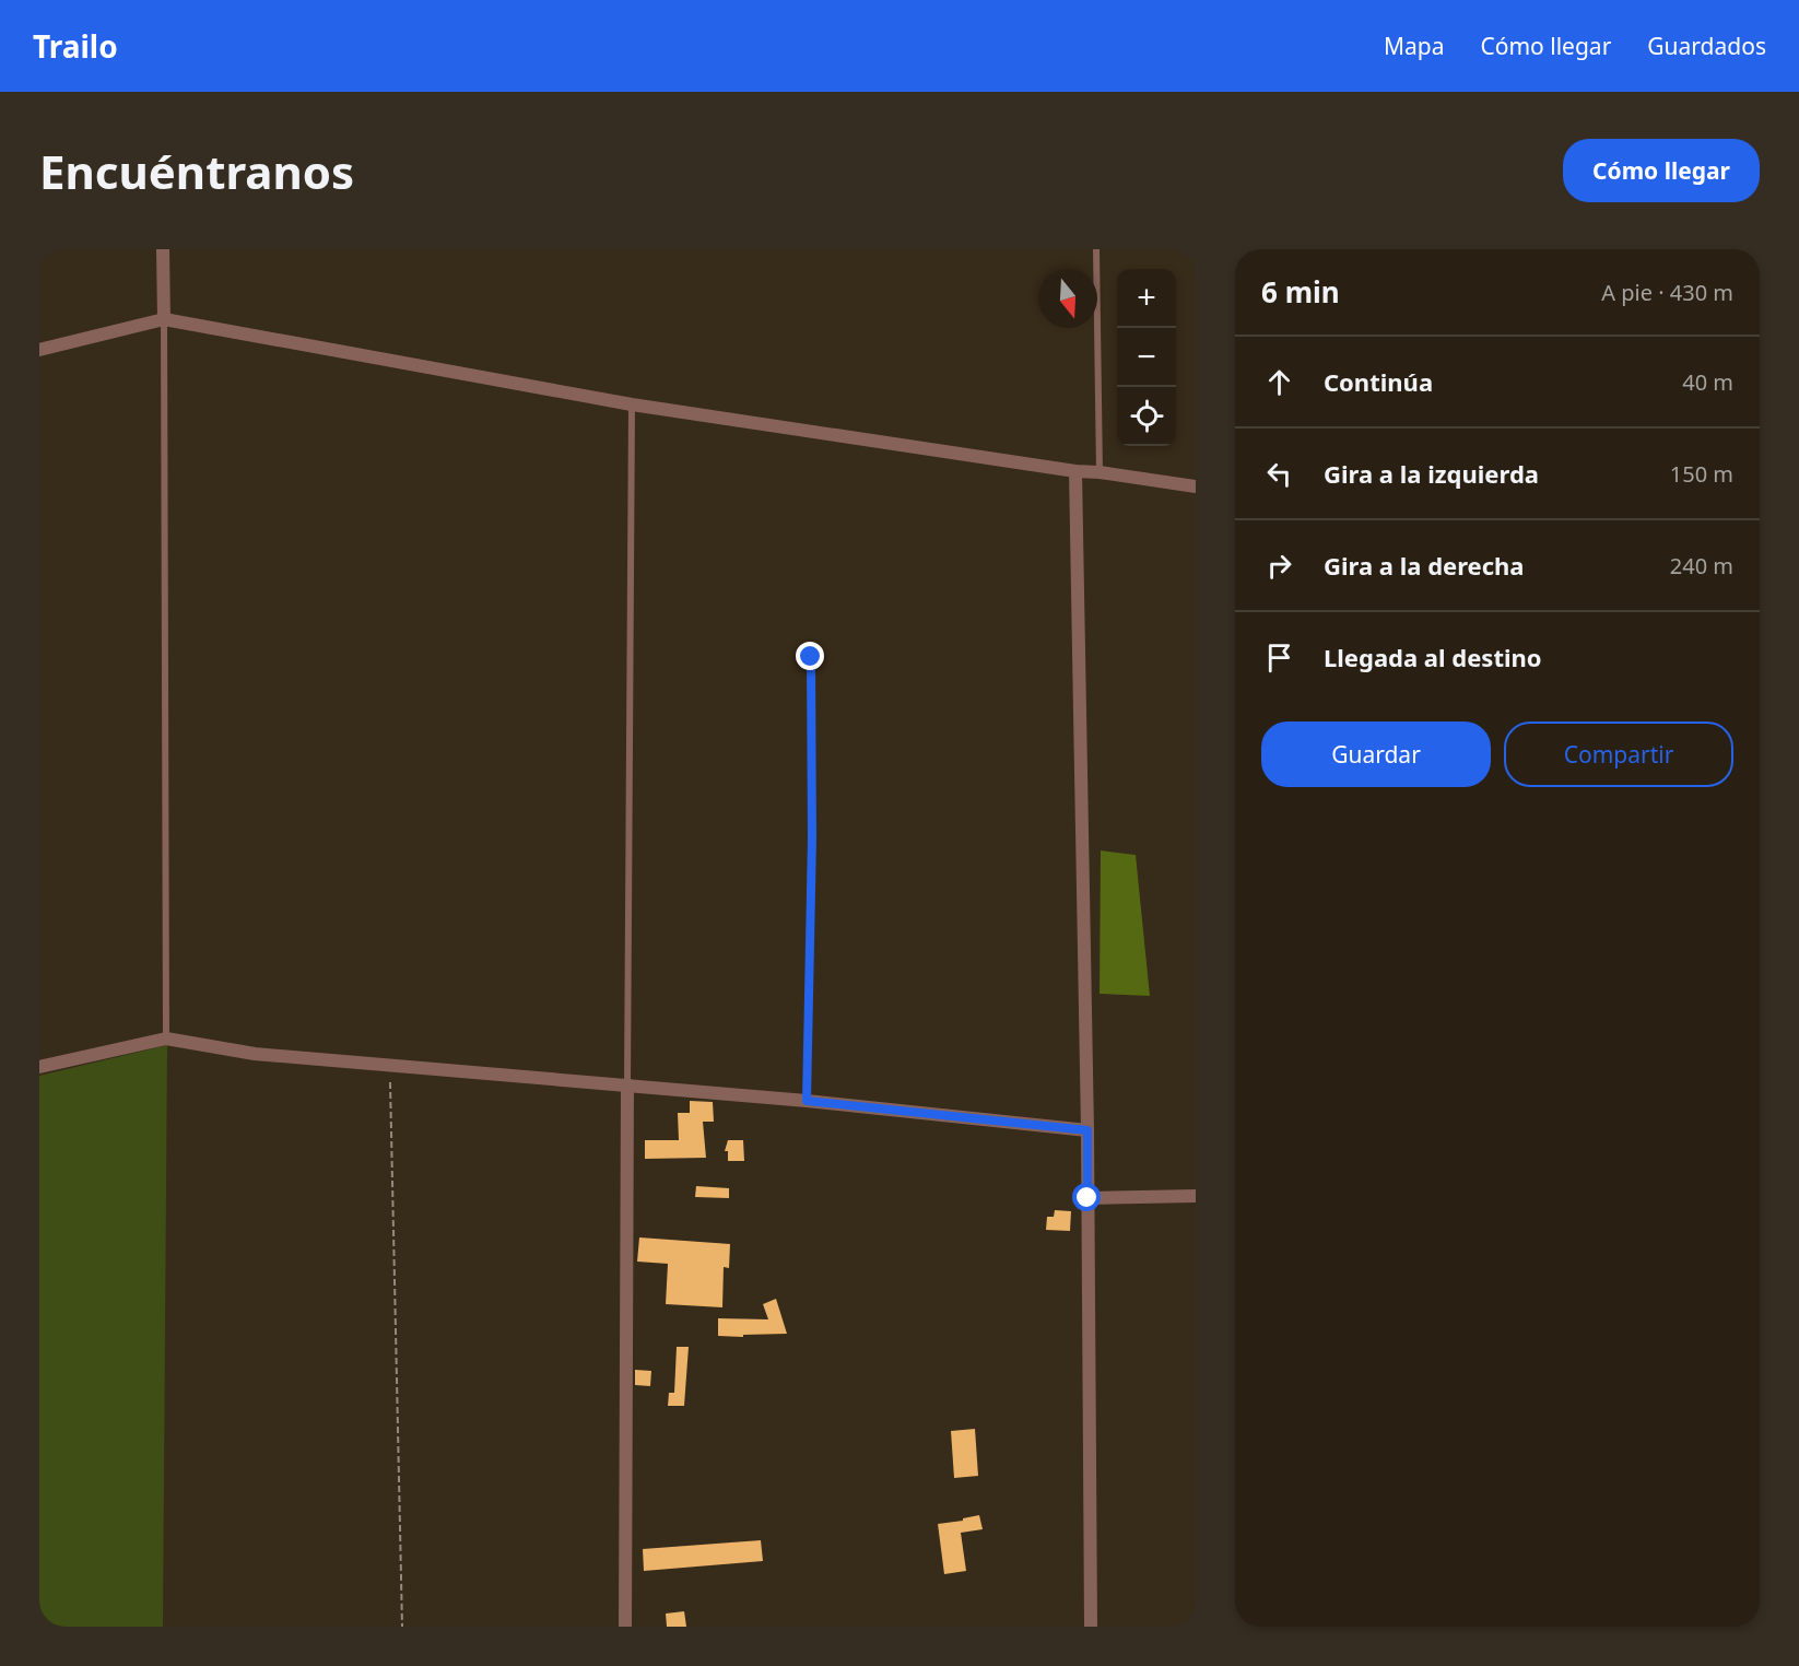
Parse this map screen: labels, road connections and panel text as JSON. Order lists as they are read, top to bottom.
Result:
{
  "north": "bottom",
  "page": {
    "header": "Trailo",
    "nav": ["Mapa", "Cómo llegar", "Guardados"],
    "buttons": [
      "Cómo llegar",
      ["Guardar", "Compartir"]
    ],
    "title": "Encuéntranos",
    "heading": ["6 min", "A pie · 430 m"],
    "map_buttons": ["+", "−"],
    "list": [
      ["Continúa", "40 m"],
      ["Gira a la izquierda", "150 m"],
      ["Gira a la derecha", "240 m"],
      "Llegada al destino"
    ]
  }
}
